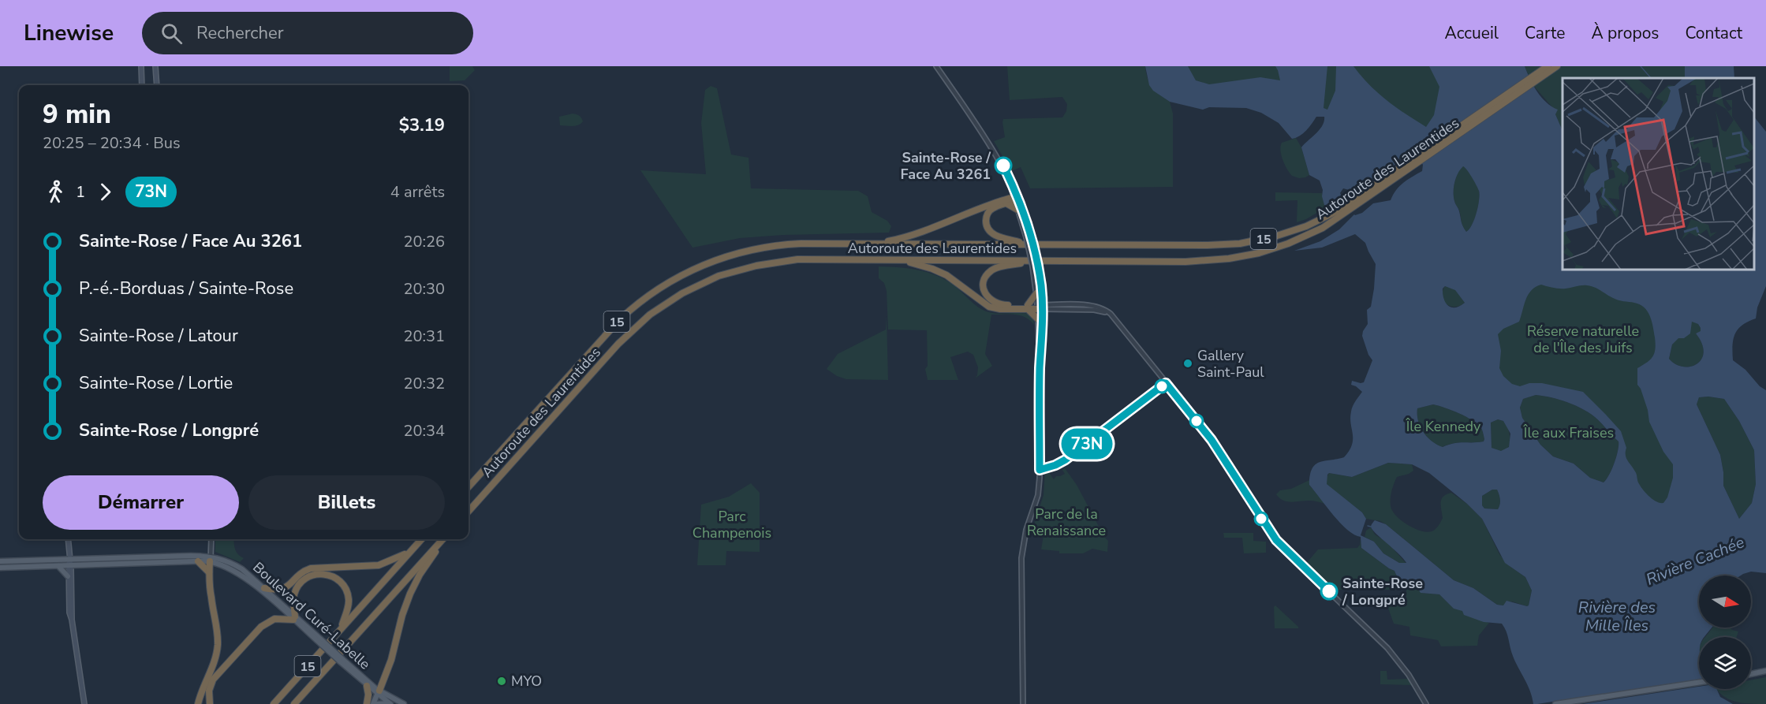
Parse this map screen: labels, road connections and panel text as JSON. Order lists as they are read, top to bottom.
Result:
{
  "streets": {
    "highway": ["Autoroute des Laurentides", "15"],
    "main road": ["Boulevard Curé-Labelle"]
  },
  "water": ["Rivière Cachée", "Rivière des Mille Îles"],
  "parks": [
    "Réserve naturelle de l'Île des Juifs",
    "Île Kennedy",
    "Île aux Fraises",
    "Parc de la Renaissance",
    "Parc Champenois"
  ],
  "places": [
    "Sainte-Rose / Face Au 3261",
    "Gallery Saint-Paul",
    "Sainte-Rose / Longpré",
    "MYO"
  ],
  "lines": ["bus line 73N"],
  "north": "right",
  "page": {
    "header": "Linewise",
    "search": "Rechercher",
    "nav": [
      "Accueil",
      "Carte",
      "À propos",
      "Contact"
    ],
    "on_map": "73N",
    "heading": ["9 min", "20:25 – 20:34 · Bus", "$3.19"],
    "legs": ["1", "73N", "4 arrêts"],
    "list": [
      {
        "name": "Sainte-Rose / Face Au 3261",
        "value": "20:26"
      },
      {
        "name": "P.-é.-Borduas / Sainte-Rose",
        "value": "20:30"
      },
      {
        "name": "Sainte-Rose / Latour",
        "value": "20:31"
      },
      {
        "name": "Sainte-Rose / Lortie",
        "value": "20:32"
      },
      {
        "name": "Sainte-Rose / Longpré",
        "value": "20:34"
      }
    ],
    "buttons": ["Démarrer", "Billets"]
  }
}
